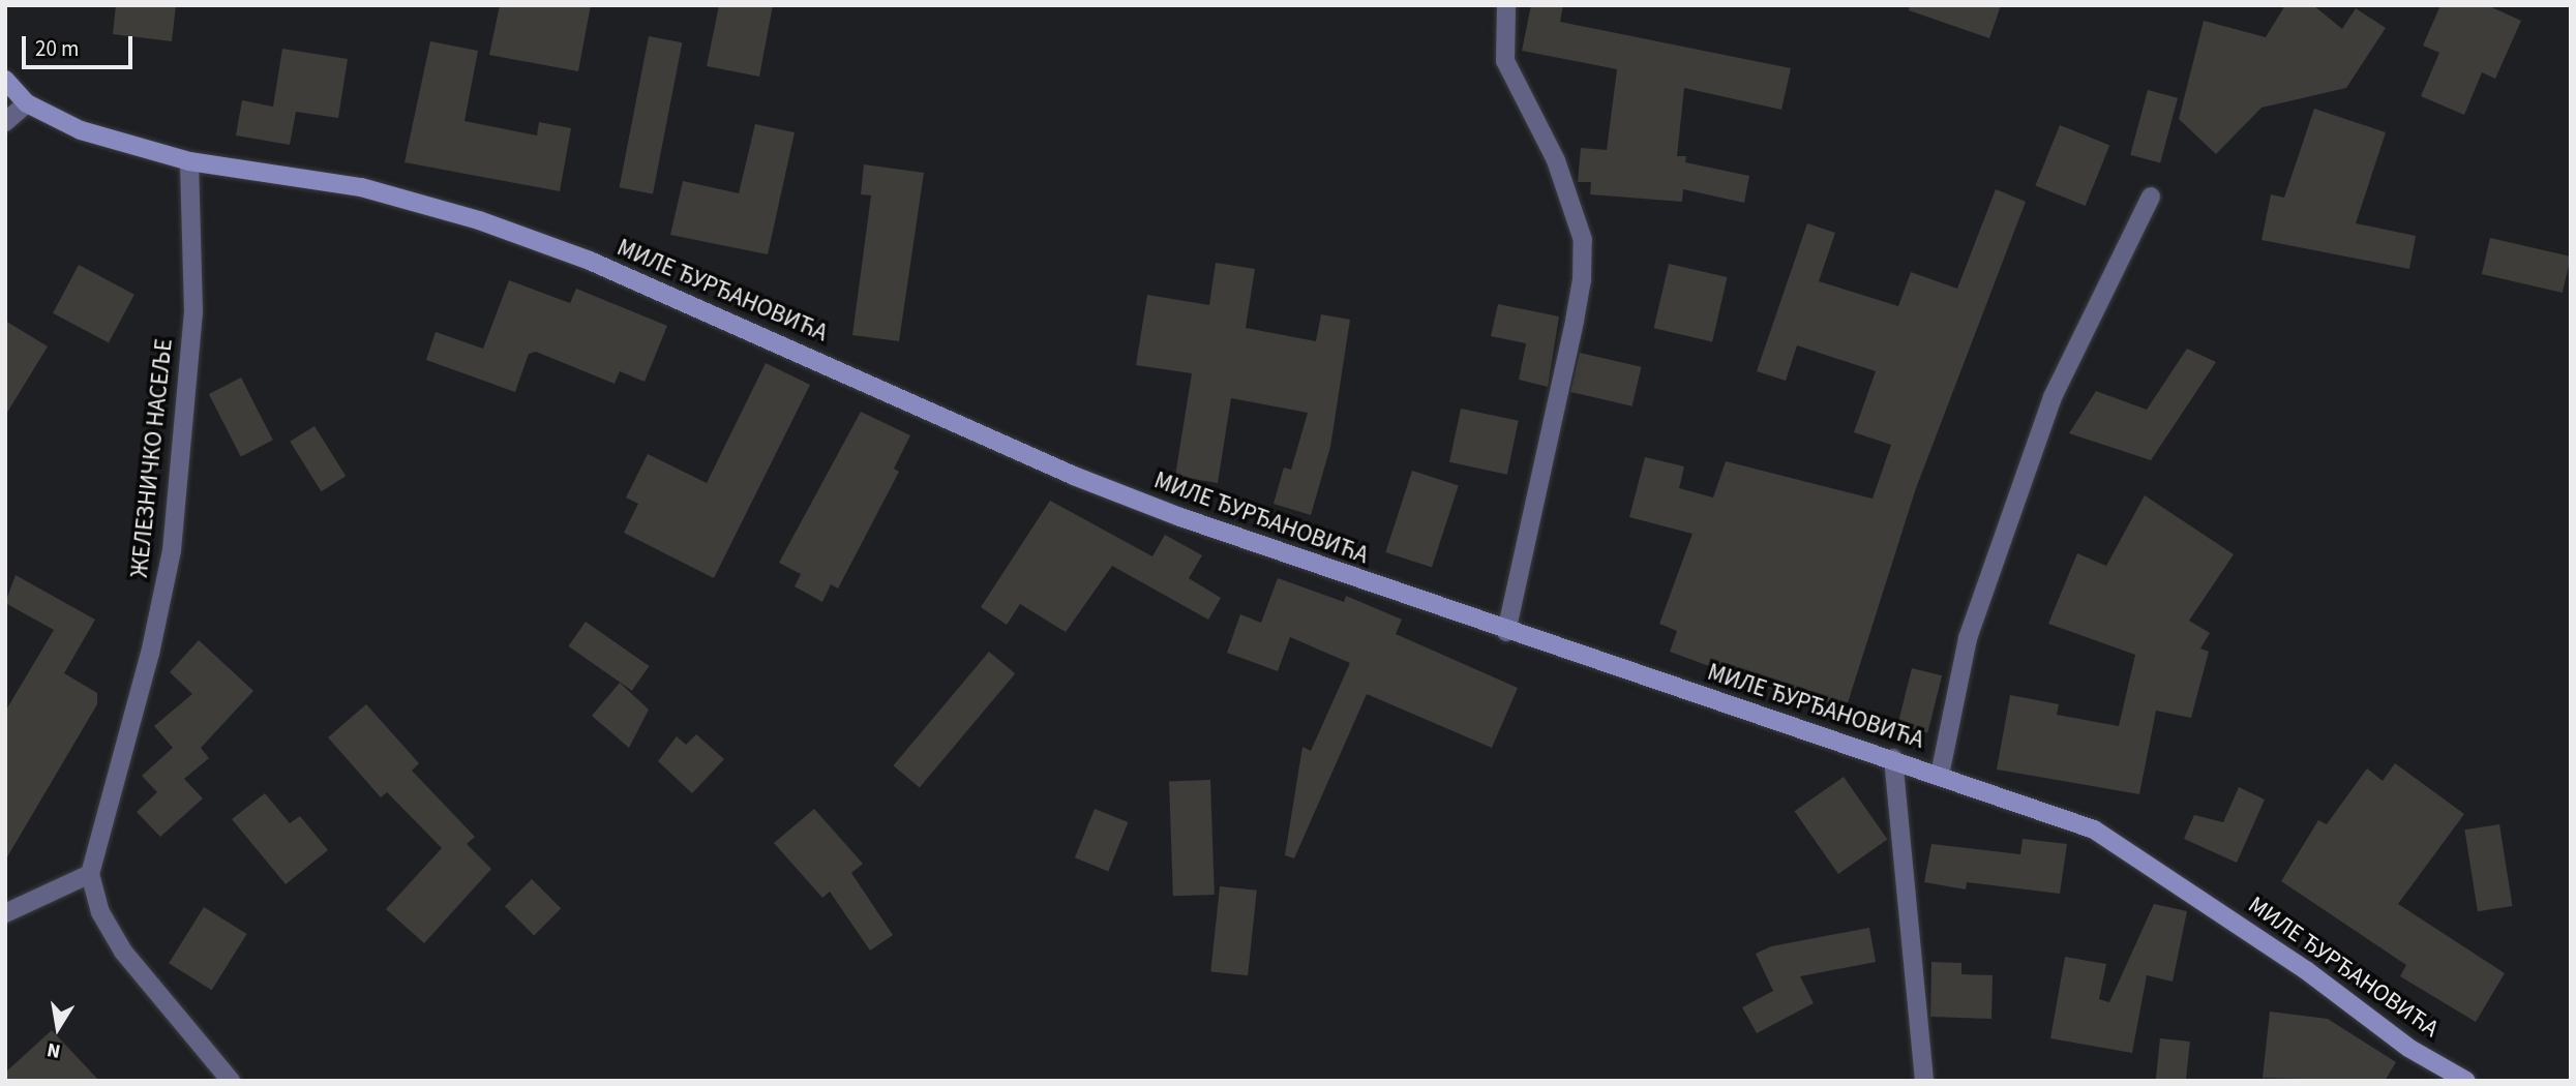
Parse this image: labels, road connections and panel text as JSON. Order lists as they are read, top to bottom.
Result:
{
  "streets": {
    "street": ["МИЛЕ ЂУРЂАНОВИЋА", "ЖЕЛЕЗНИЧКО НАСЕЉЕ"]
  },
  "crossings": [
    ["МИЛЕ ЂУРЂАНОВИЋА", "ЖЕЛЕЗНИЧКО НАСЕЉЕ"]
  ],
  "scale_bar": "20 m",
  "north": "bottom"
}
